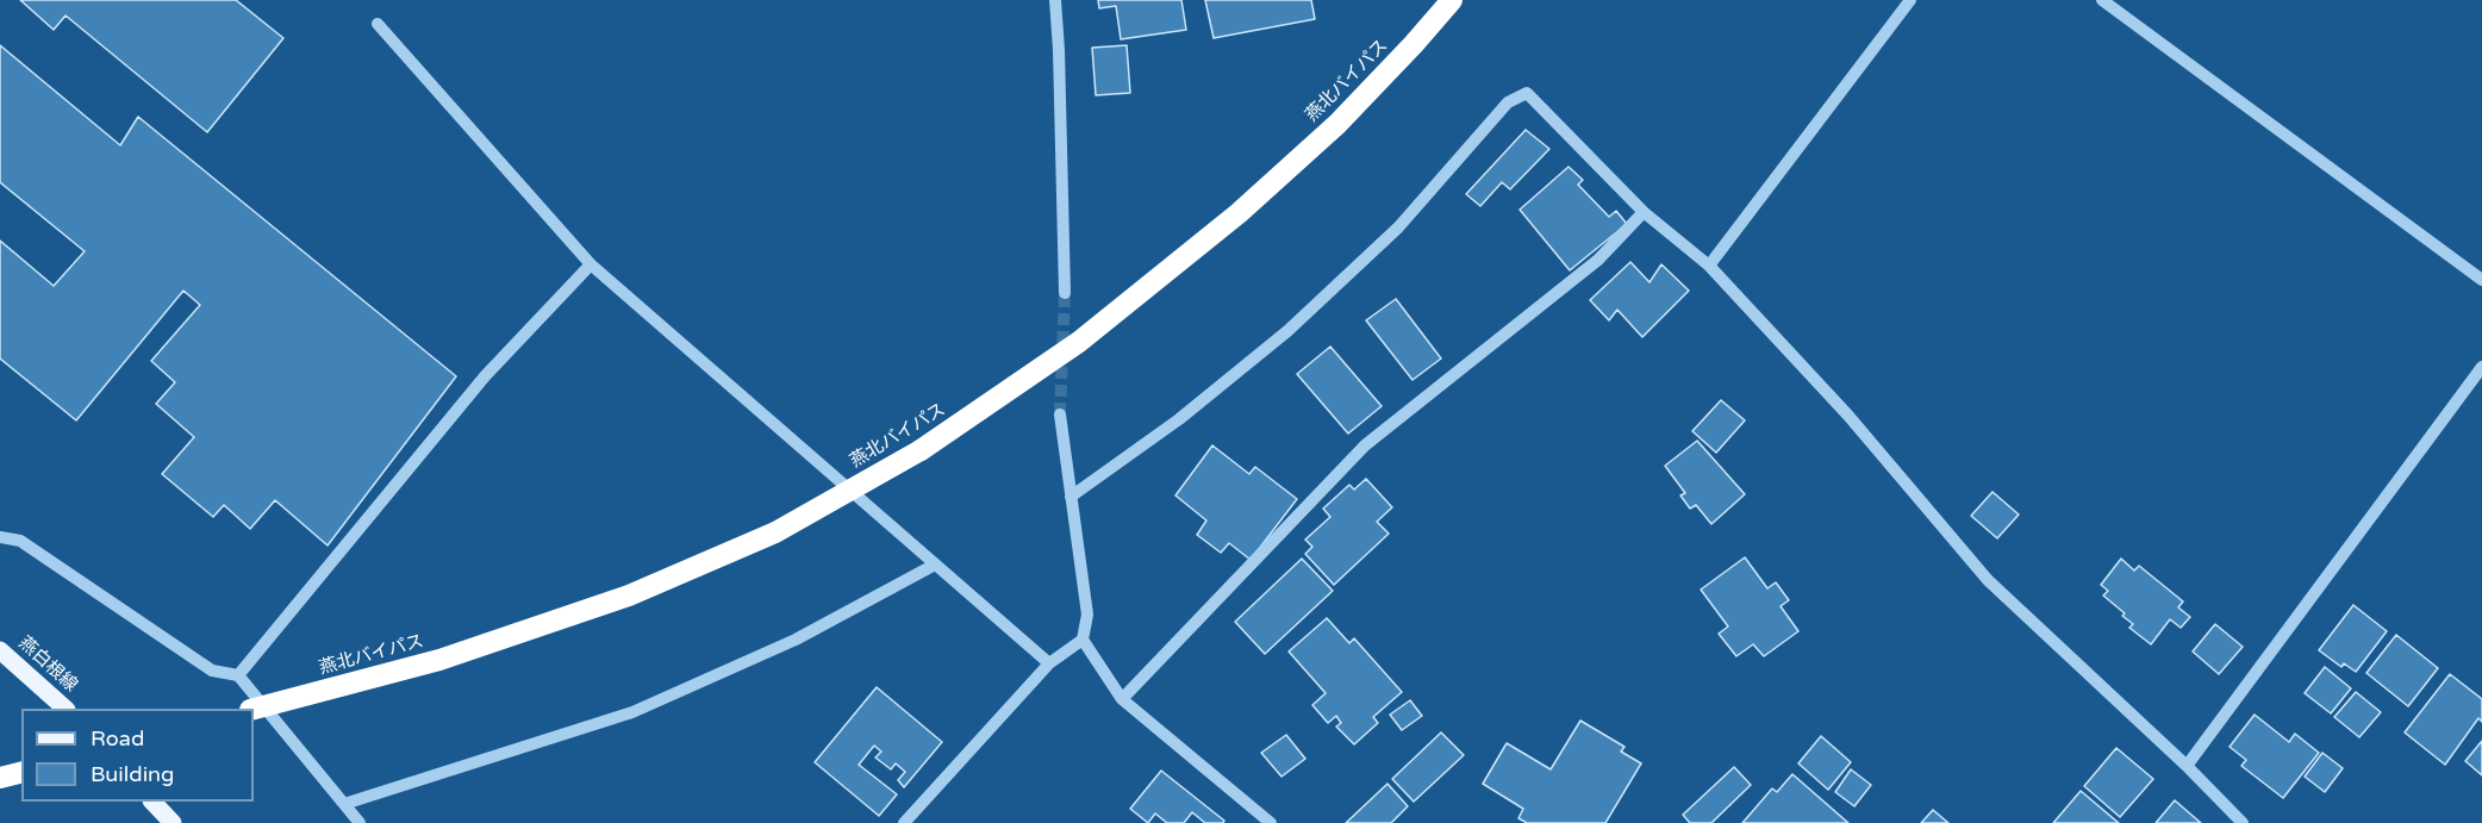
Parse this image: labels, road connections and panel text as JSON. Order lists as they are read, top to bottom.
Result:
{
  "streets": {
    "highway": ["燕北バイパス"],
    "main road": ["燕白根線"]
  },
  "legend": ["Road", "Building"]
}
